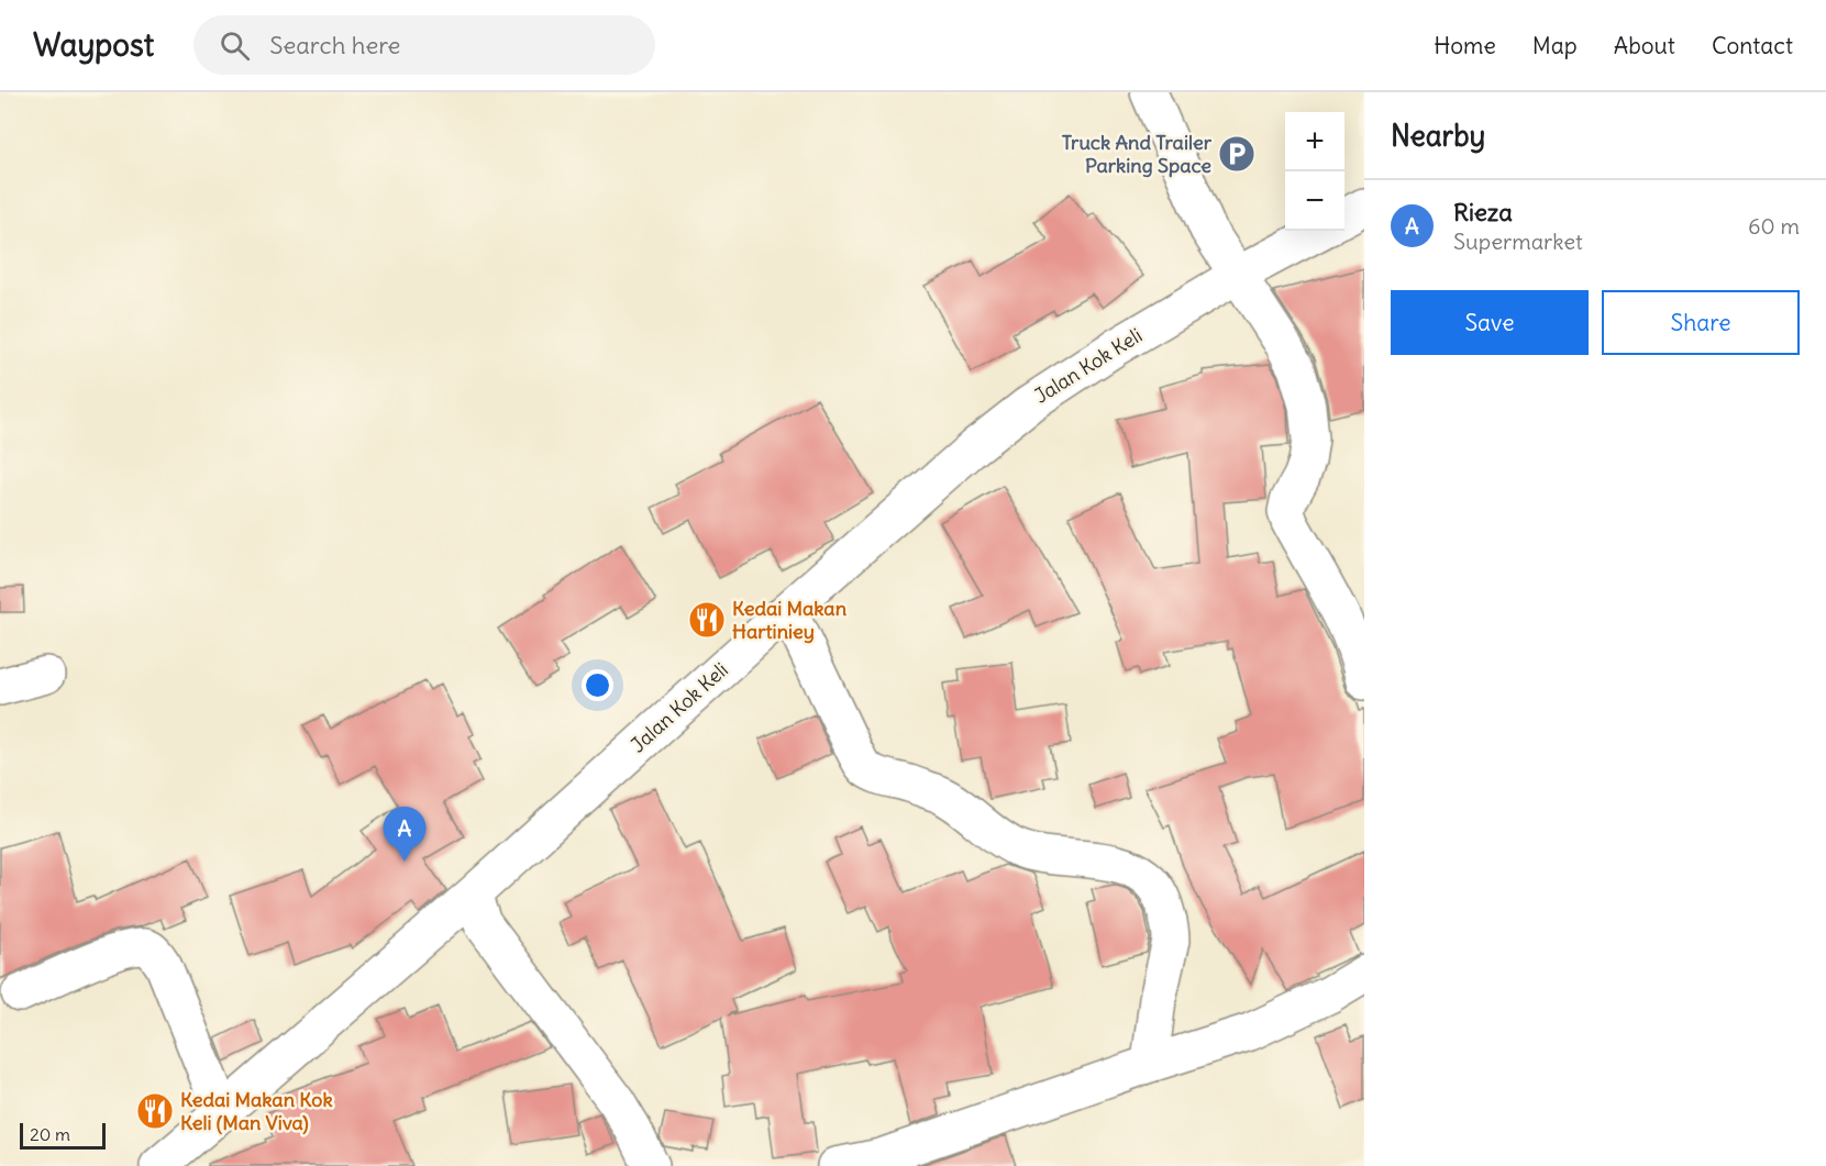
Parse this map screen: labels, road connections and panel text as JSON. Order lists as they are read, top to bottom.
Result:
{
  "streets": {
    "street": ["Jalan Kok Keli"]
  },
  "places": {
    "parking": ["Truck And Trailer Parking Space"],
    "restaurant": ["Kedai Makan Hartiniey", "Kedai Makan Kok Keli (Man Viva)"]
  },
  "scale_bar": "20 m",
  "page": {
    "header": "Waypost",
    "search": "Search here",
    "nav": [
      "Home",
      "Map",
      "About",
      "Contact"
    ],
    "heading": "Nearby",
    "map_buttons": ["+", "−"],
    "list": [
      {
        "mark": "A",
        "name": "Rieza",
        "note": "Supermarket",
        "value": "60 m"
      }
    ],
    "buttons": ["Save", "Share"],
    "pins": "A",
    "scale": "20 m"
  }
}
